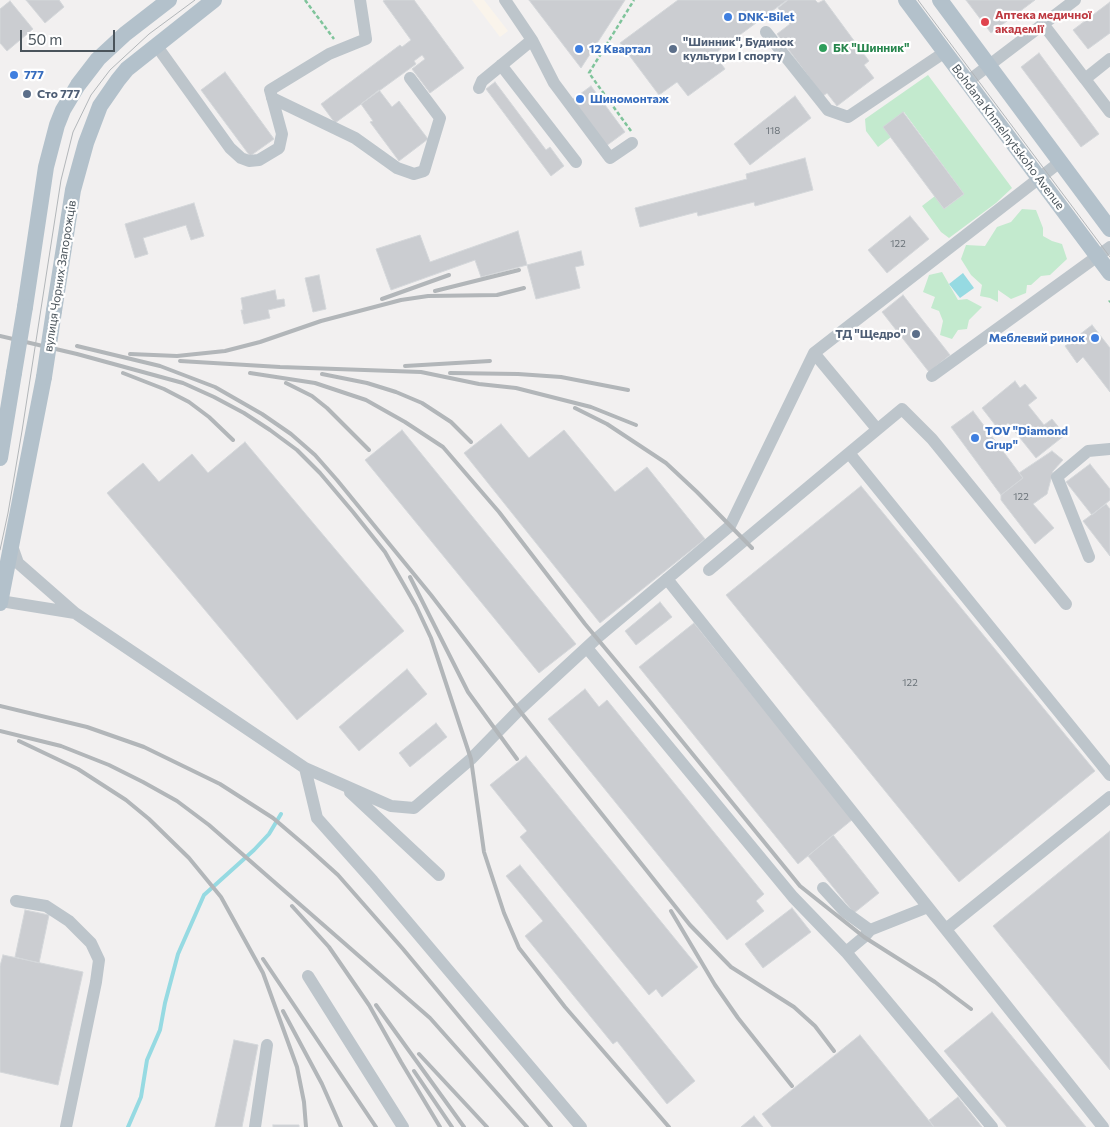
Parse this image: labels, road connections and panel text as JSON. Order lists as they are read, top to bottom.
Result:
{
  "streets": {
    "main road": ["Bohdana Khmelnytskoho Avenue", "вулиця Чорних Запорожців"]
  },
  "places": [
    "DNK-Bilet",
    "Аптека медичної академії",
    "БК \"Шинник\"",
    "12 Квартал",
    "\"Шинник\", Будинок культури і спорту",
    "777",
    "Сто 777",
    "Шиномонтаж",
    "ТД \"Щедро\"",
    "Меблевий ринок",
    "TOV \"Diamond Grup\""
  ],
  "house_numbers": [
    "118",
    "122",
    "122",
    "122"
  ],
  "scale_bar": "50 m"
}
